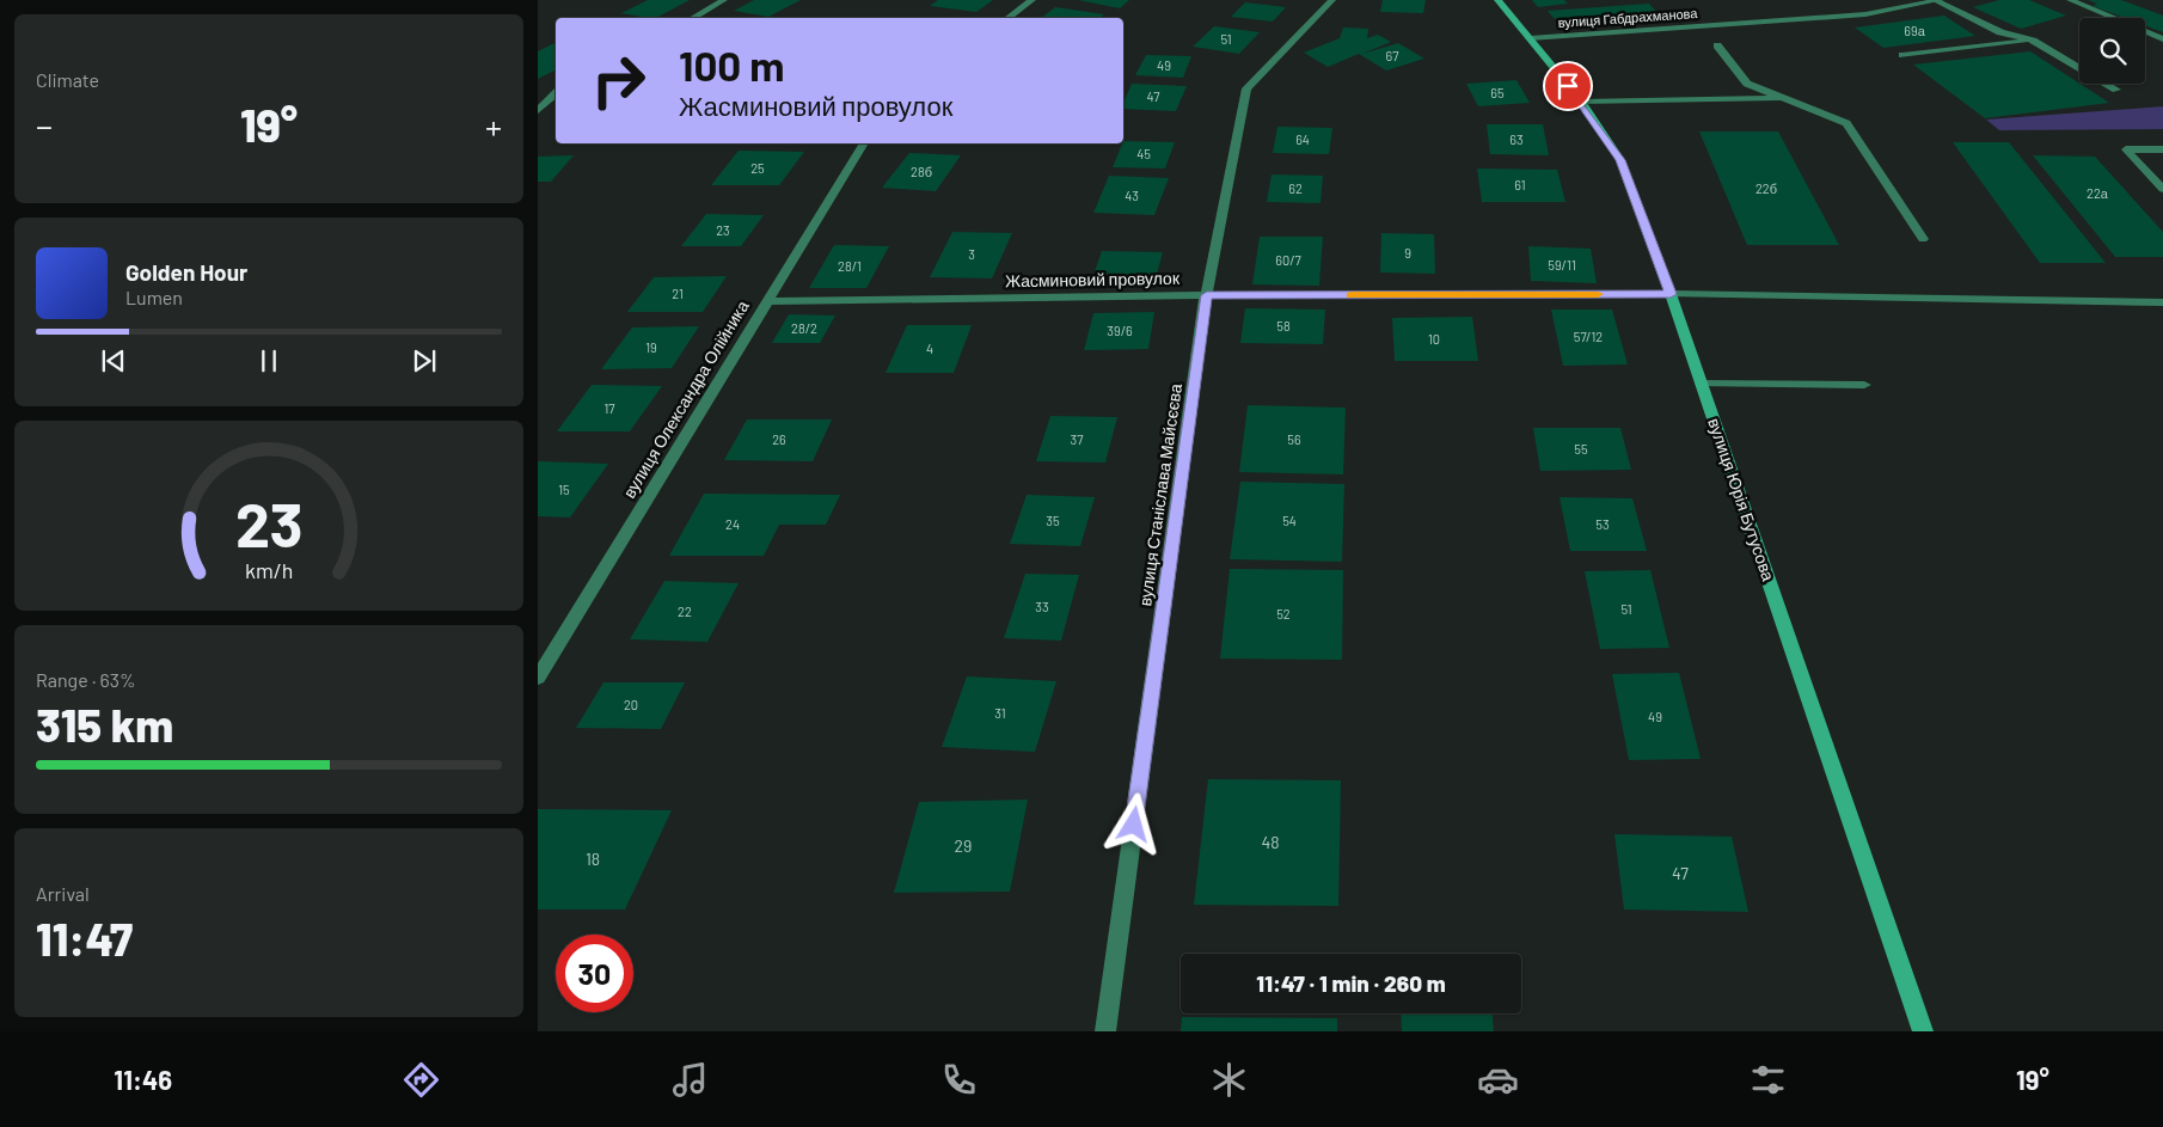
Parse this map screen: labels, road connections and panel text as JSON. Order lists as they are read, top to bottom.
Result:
{
  "streets": {
    "street": [
      "вулиця Габдрахманова",
      "Жасминовий провулок",
      "вулиця Олександра Олійника",
      "вулиця Станіслава Майсєєва",
      "вулиця Юрія Бутусова"
    ]
  },
  "crossings": [
    ["вулиця Габдрахманова", "вулиця Юрія Бутусова"],
    ["Жасминовий провулок", "вулиця Олександра Олійника"],
    ["Жасминовий провулок", "вулиця Станіслава Майсєєва"],
    ["Жасминовий провулок", "вулиця Юрія Бутусова"]
  ],
  "house_numbers": [
    "69а",
    "51",
    "67",
    "49",
    "65",
    "47",
    "64",
    "63",
    "45",
    "25",
    "28б",
    "61",
    "62",
    "22б",
    "22а",
    "43",
    "23",
    "9",
    "3",
    "60/7",
    "59/11",
    "28/1",
    "21",
    "58",
    "28/2",
    "39/6",
    "57/12",
    "10",
    "19",
    "4",
    "17",
    "26",
    "37",
    "56",
    "55",
    "15",
    "35",
    "54",
    "24",
    "53",
    "33",
    "51",
    "22",
    "52",
    "20",
    "31",
    "49",
    "48",
    "29",
    "18",
    "47"
  ],
  "page": {
    "tile": [
      "Climate",
      ["Range · 63%", "315 km"],
      ["Arrival", "11:47"]
    ],
    "turn": ["100 m", "Жасминовий провулок"],
    "heat": ["−", "19°", "+"],
    "song": ["Golden Hour", "Lumen"],
    "limit": "30",
    "trip": "11:47 · 1 min · 260 m",
    "tabs": ["11:46", "19°"],
    "gauge": ["23", "km/h"]
  }
}
